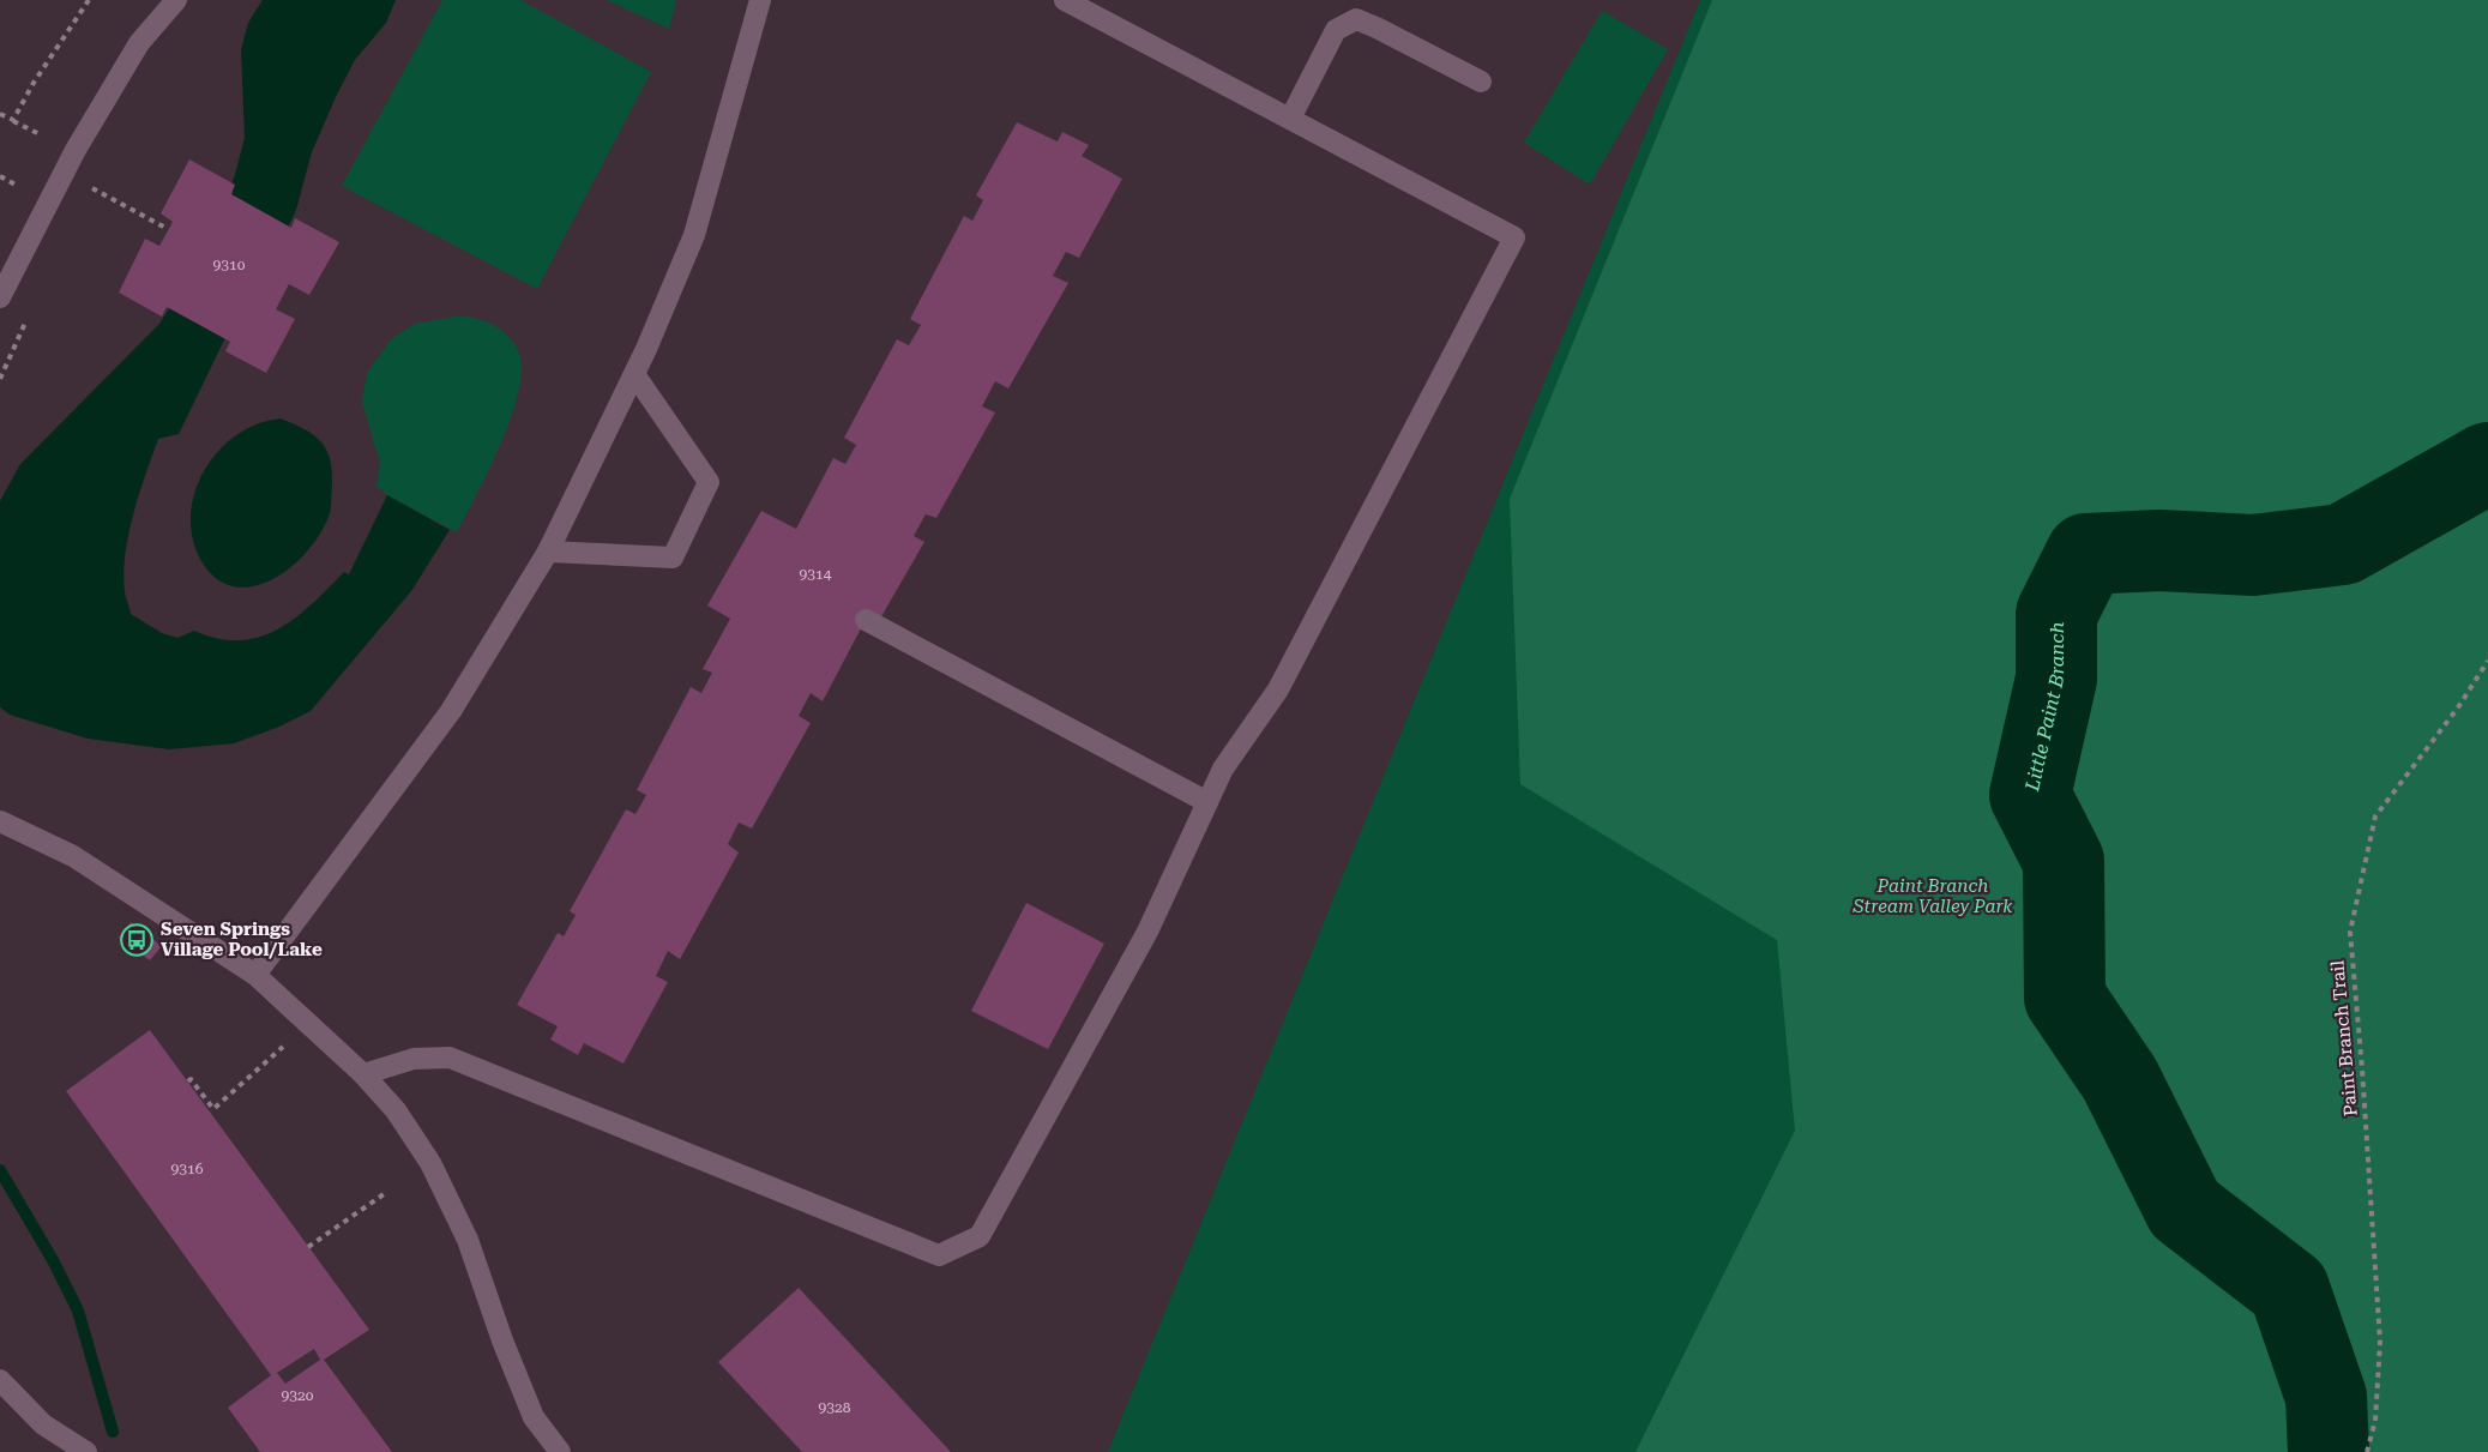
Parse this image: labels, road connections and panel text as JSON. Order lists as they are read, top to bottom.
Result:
{
  "streets": {
    "path": ["Paint Branch Trail"]
  },
  "water": ["Little Paint Branch"],
  "parks": ["Paint Branch Stream Valley Park"],
  "places": {
    "bus stop": ["Seven Springs Village Pool/Lake"]
  },
  "house_numbers": [
    "9310",
    "9314",
    "9316",
    "9320",
    "9328"
  ]
}
